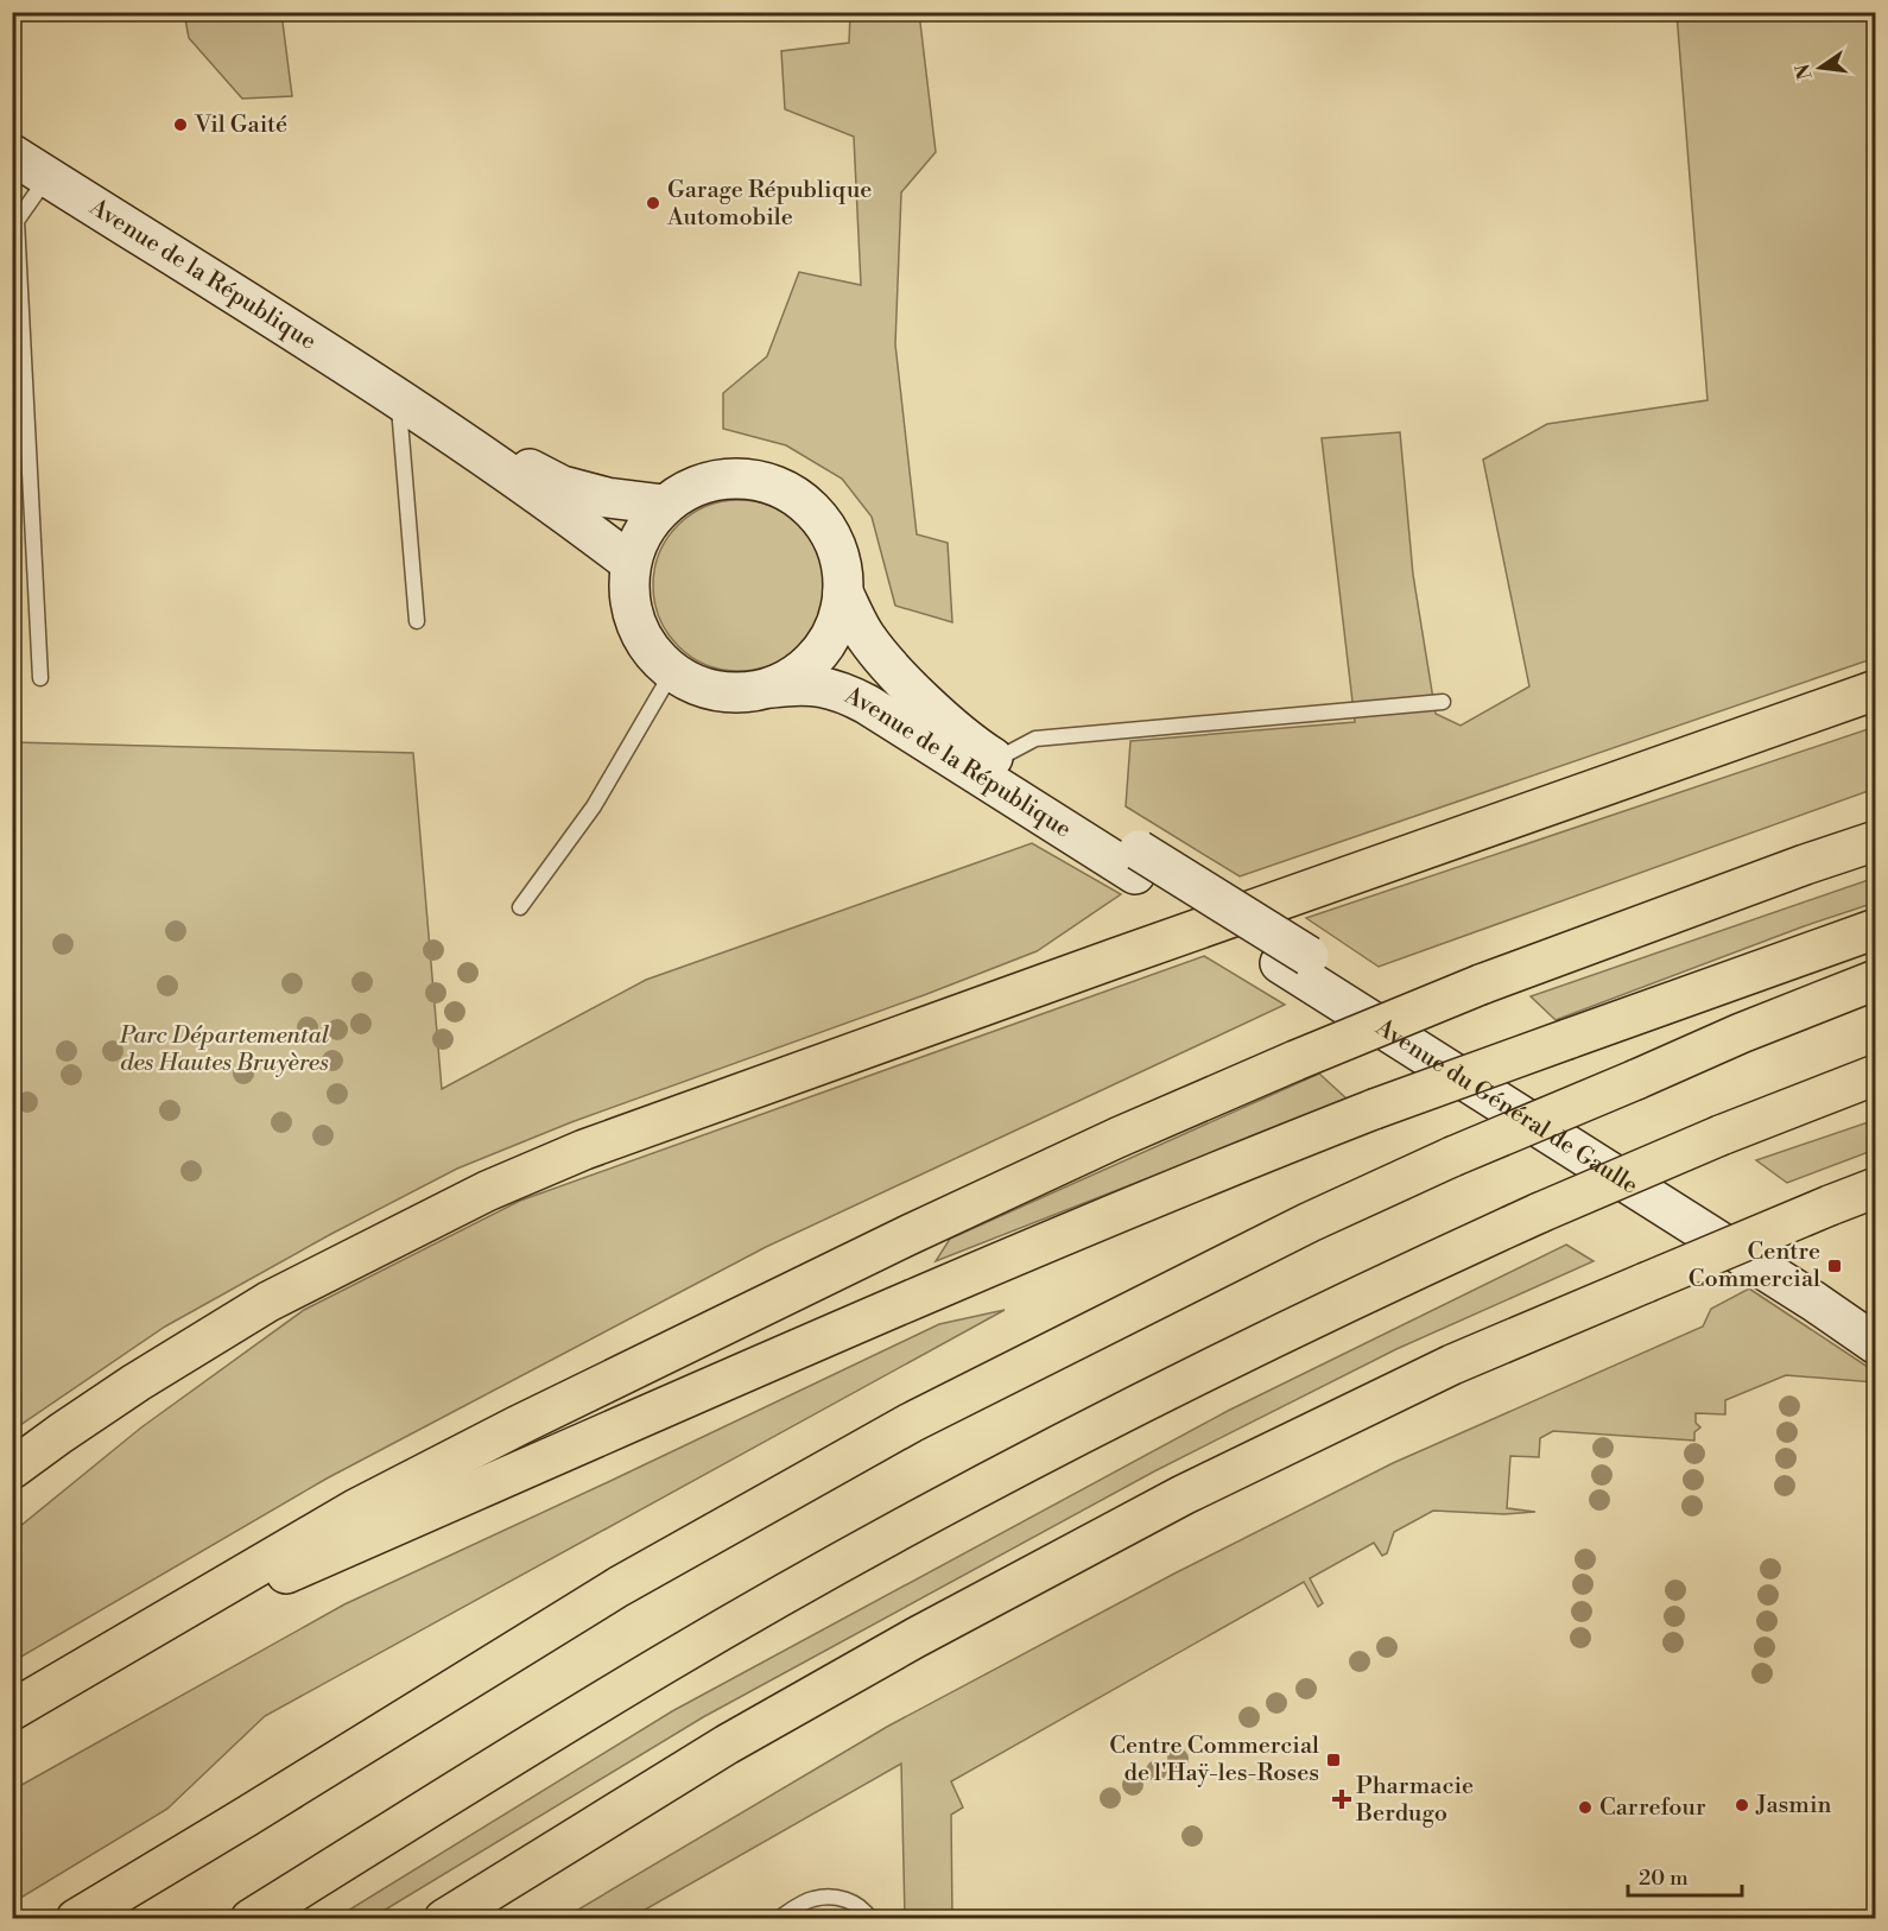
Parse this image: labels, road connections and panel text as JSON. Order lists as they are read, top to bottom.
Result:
{
  "streets": {
    "main road": ["Avenue de la République", "Avenue du Général de Gaulle"]
  },
  "crossings": [
    ["Avenue de la République", "Avenue du Général de Gaulle"]
  ],
  "parks": ["Parc Départemental des Hautes Bruyères"],
  "places": {
    "other": [
      "Vil Gaité",
      "Garage République Automobile",
      "Jasmin",
      "Carrefour"
    ],
    "transit": ["Centre Commercial", "Centre Commercial de l'Haÿ-les-Roses"],
    "health": ["Pharmacie Berdugo"]
  },
  "scale_bar": "20 m",
  "north": "left"
}
